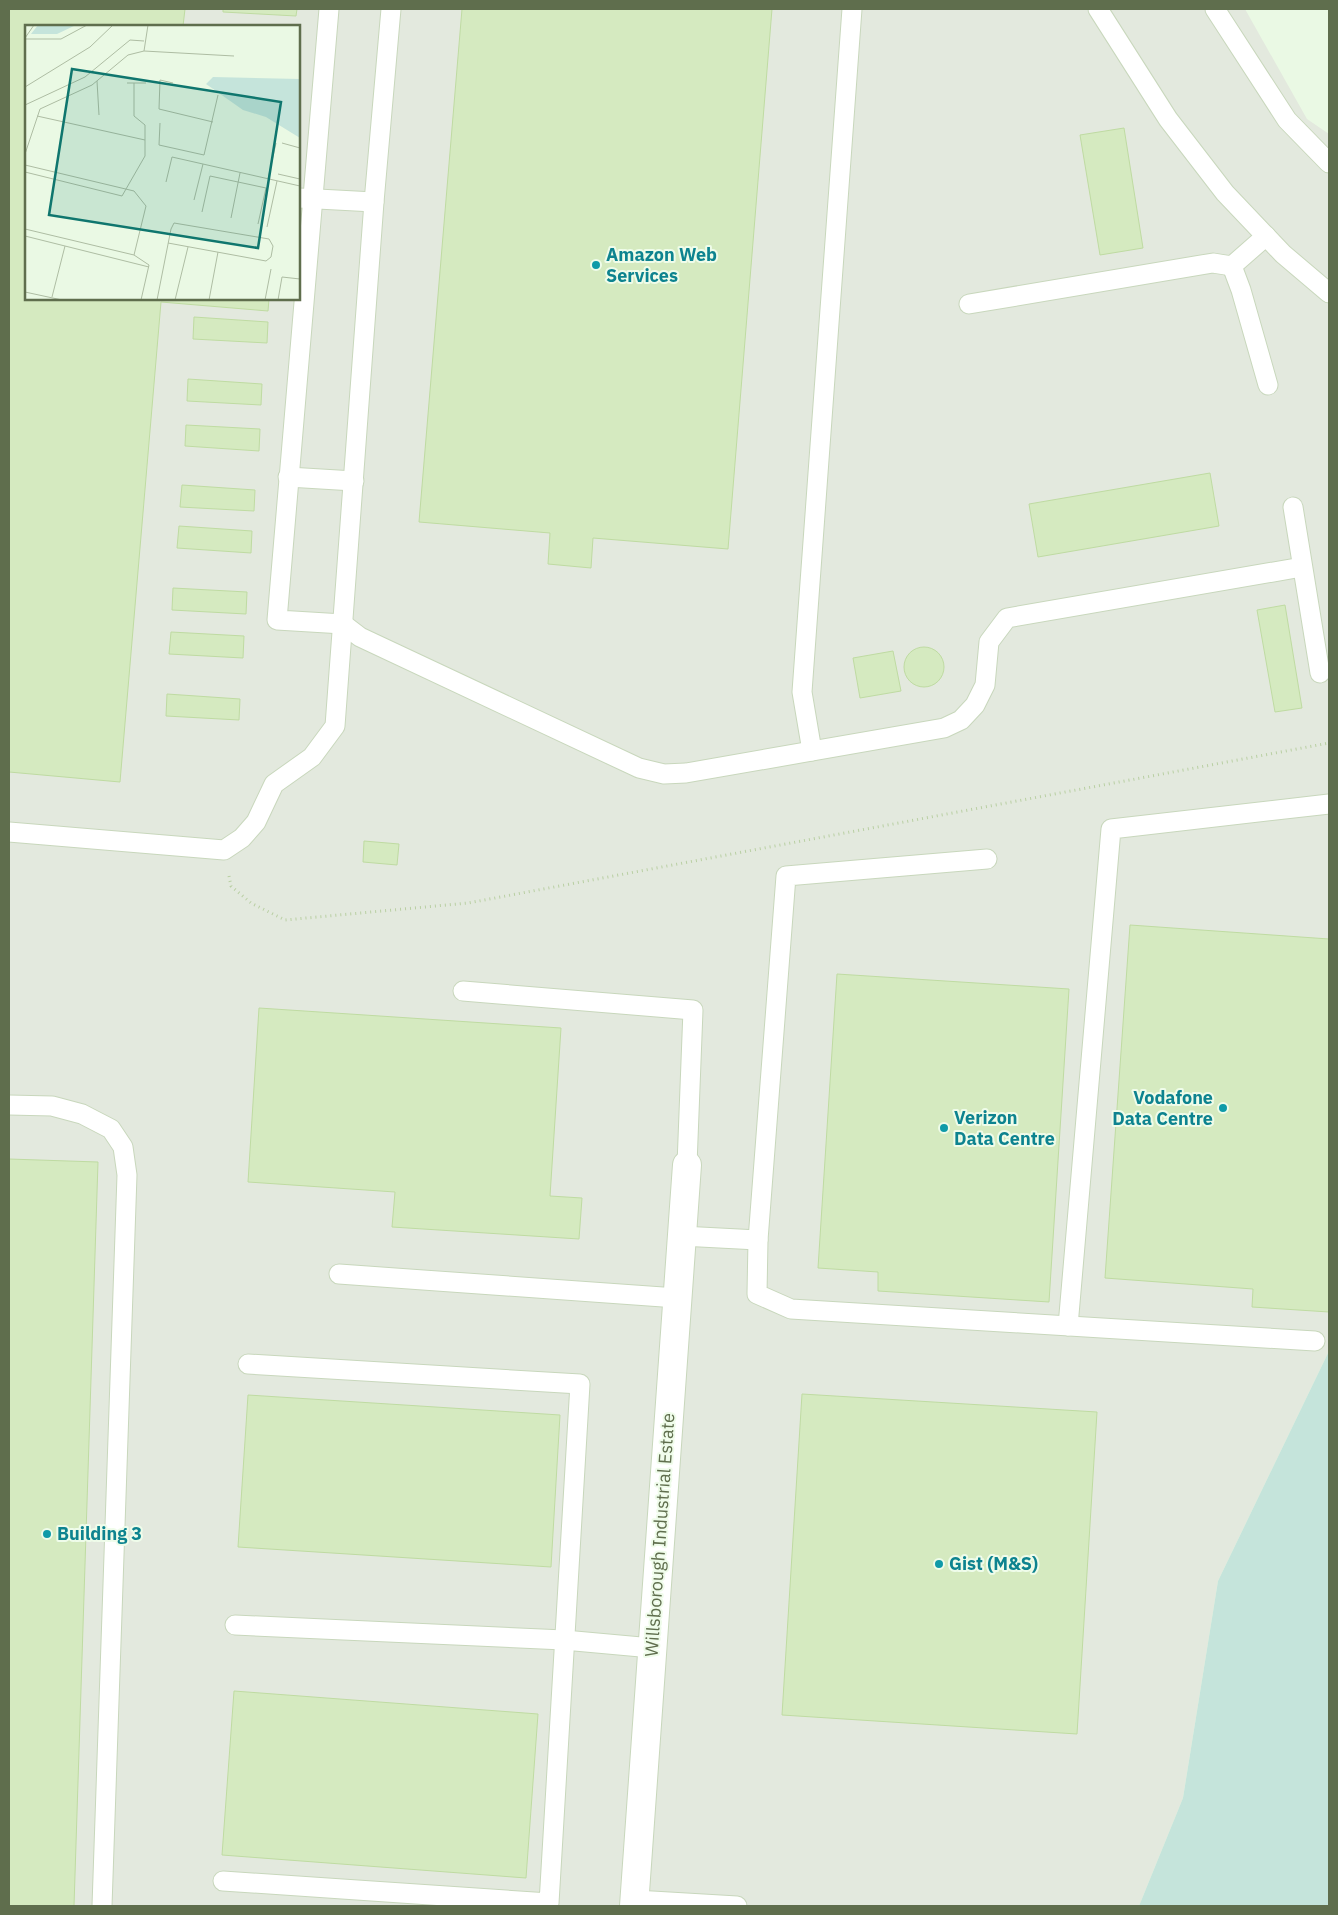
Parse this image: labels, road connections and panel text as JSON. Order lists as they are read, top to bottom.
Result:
{
  "streets": {
    "street": ["Willsborough Industrial Estate"]
  },
  "places": [
    "Amazon Web Services",
    "Vodafone Data Centre",
    "Verizon Data Centre",
    "Building 3",
    "Gist (M&S)"
  ]
}
